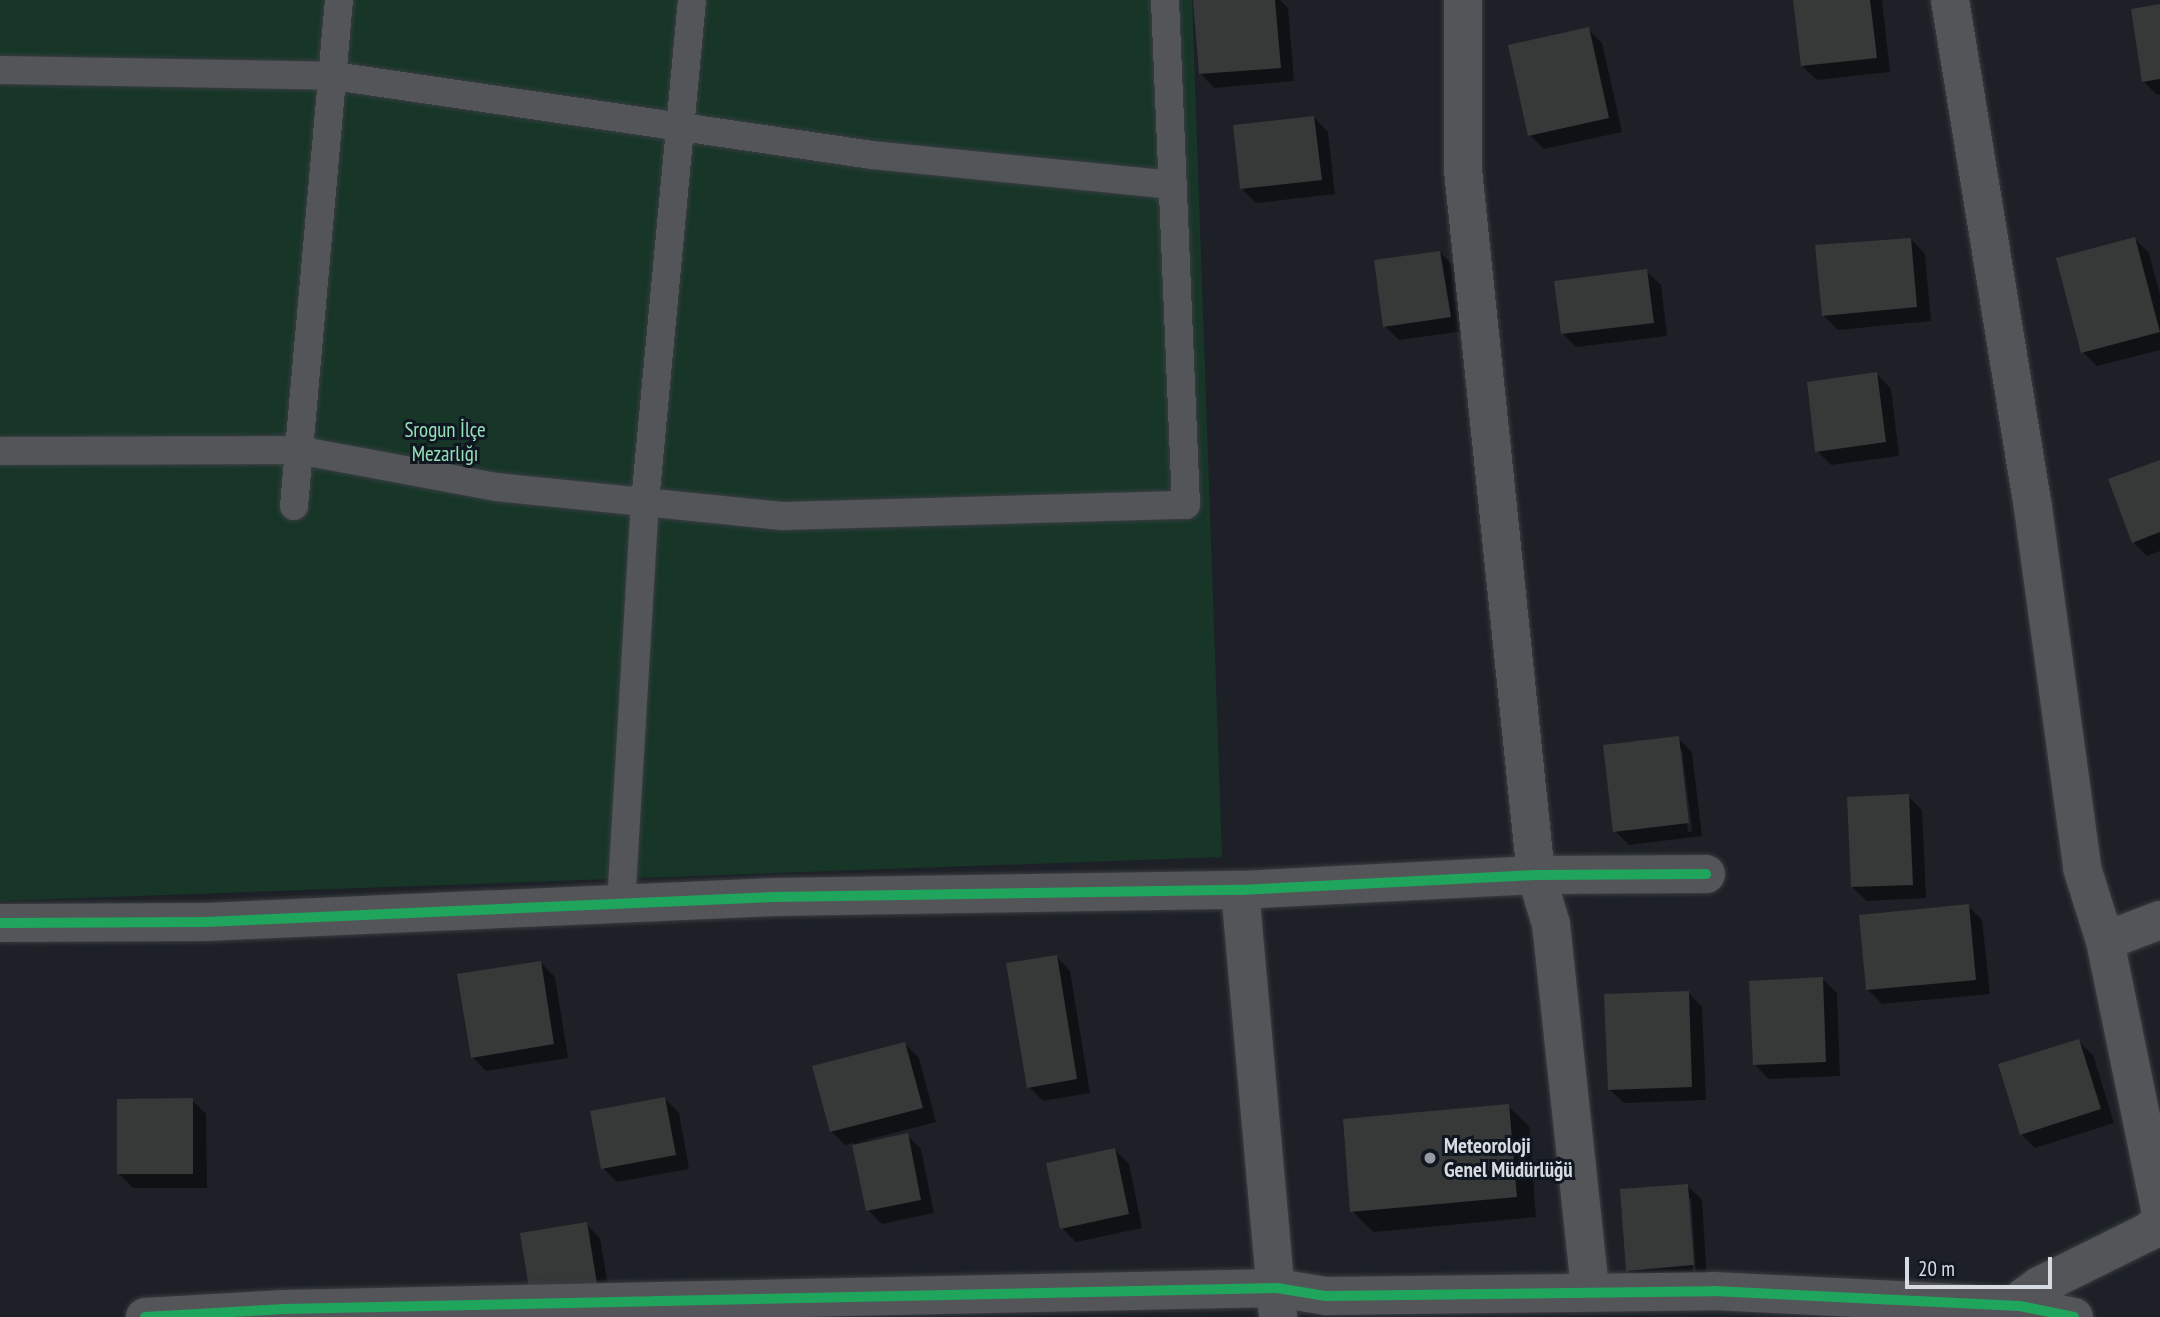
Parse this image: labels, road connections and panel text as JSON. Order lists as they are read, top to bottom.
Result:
{
  "parks": ["Srogun İlçe Mezarlığı"],
  "places": ["Meteoroloji Genel Müdürlüğü"],
  "scale_bar": "20 m"
}
